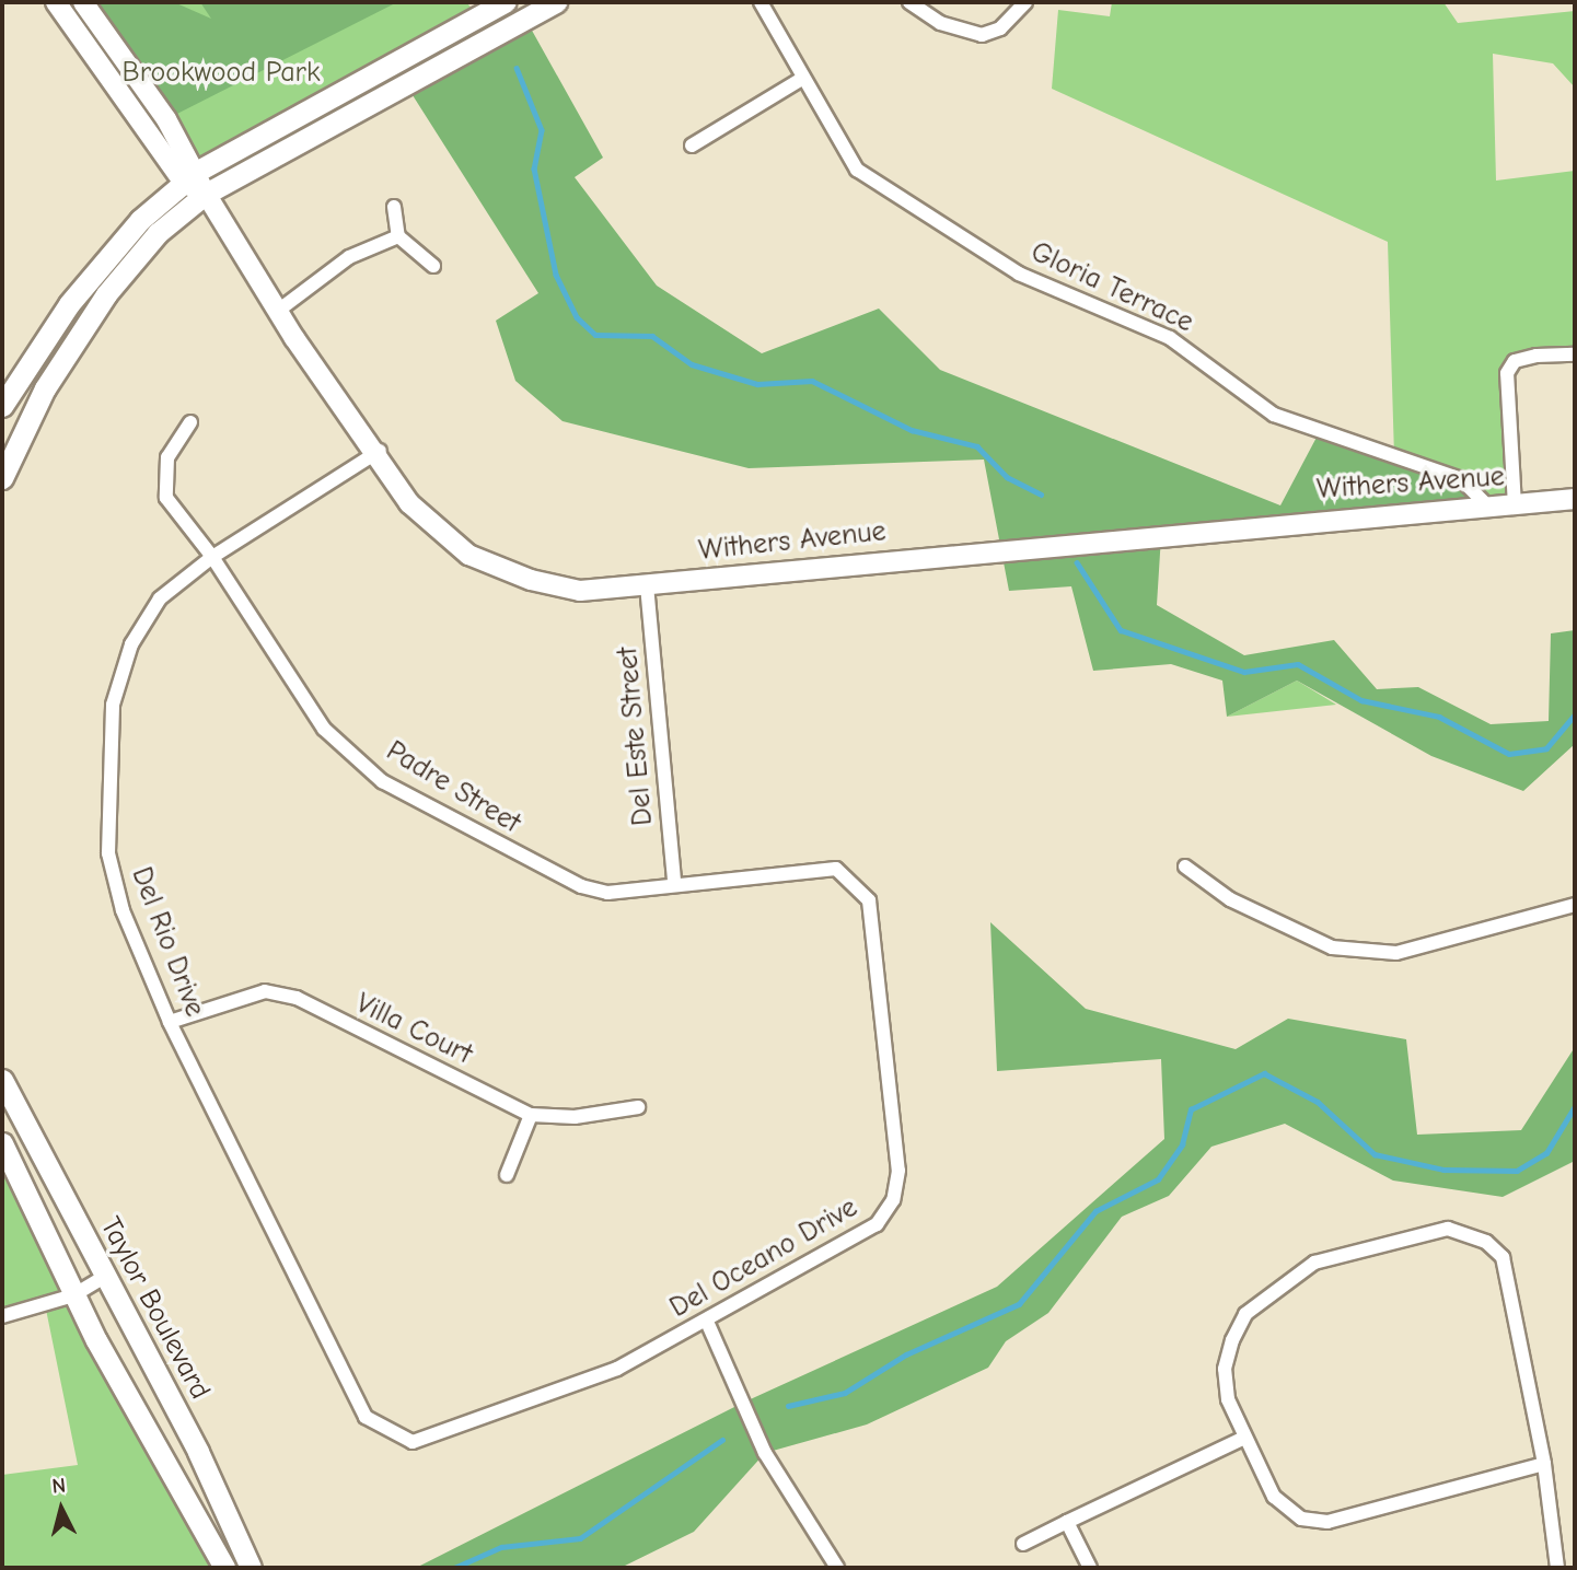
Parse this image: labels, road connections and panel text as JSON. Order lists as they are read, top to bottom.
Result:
{
  "streets": {
    "main road": ["Taylor Boulevard"],
    "street": [
      "Gloria Terrace",
      "Withers Avenue",
      "Del Este Street",
      "Padre Street",
      "Del Rio Drive",
      "Villa Court",
      "Del Oceano Drive"
    ]
  },
  "crossings": [
    ["Gloria Terrace", "Withers Avenue"],
    ["Withers Avenue", "Del Este Street"],
    ["Withers Avenue", "Del Rio Drive"],
    ["Del Este Street", "Padre Street"],
    ["Del Este Street", "Del Oceano Drive"],
    ["Padre Street", "Del Rio Drive"],
    ["Padre Street", "Del Oceano Drive"],
    ["Del Rio Drive", "Villa Court"],
    ["Del Rio Drive", "Del Oceano Drive"]
  ],
  "parks": ["Brookwood Park"],
  "north": "top"
}
